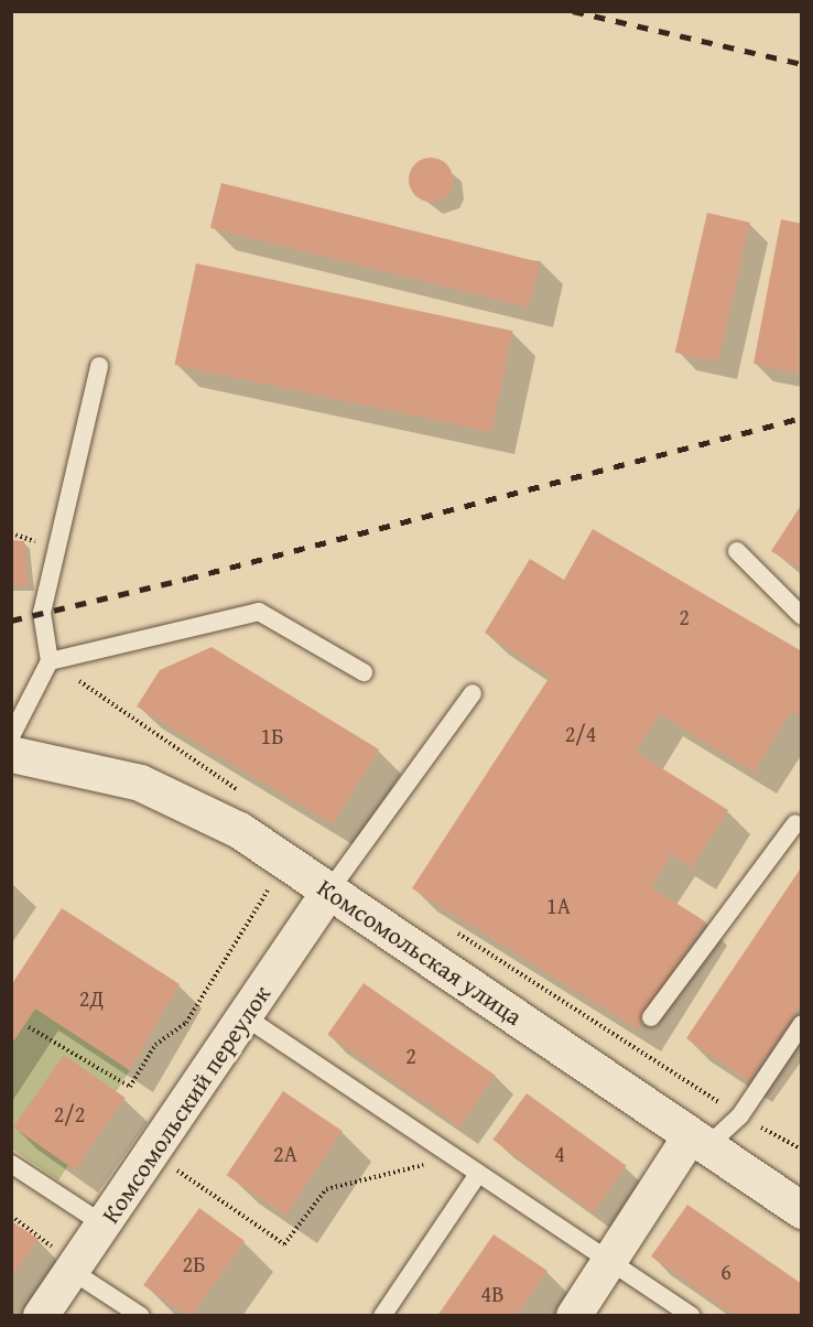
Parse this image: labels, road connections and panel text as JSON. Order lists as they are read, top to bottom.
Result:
{
  "streets": {
    "street": ["Комсомольская улица", "Комсомольский переулок"]
  },
  "crossings": [
    ["Комсомольская улица", "Комсомольский переулок"]
  ],
  "house_numbers": [
    "2",
    "2/4",
    "1Б",
    "1А",
    "2Д",
    "2",
    "2/2",
    "2А",
    "4",
    "2Б",
    "6",
    "4В"
  ]
}
